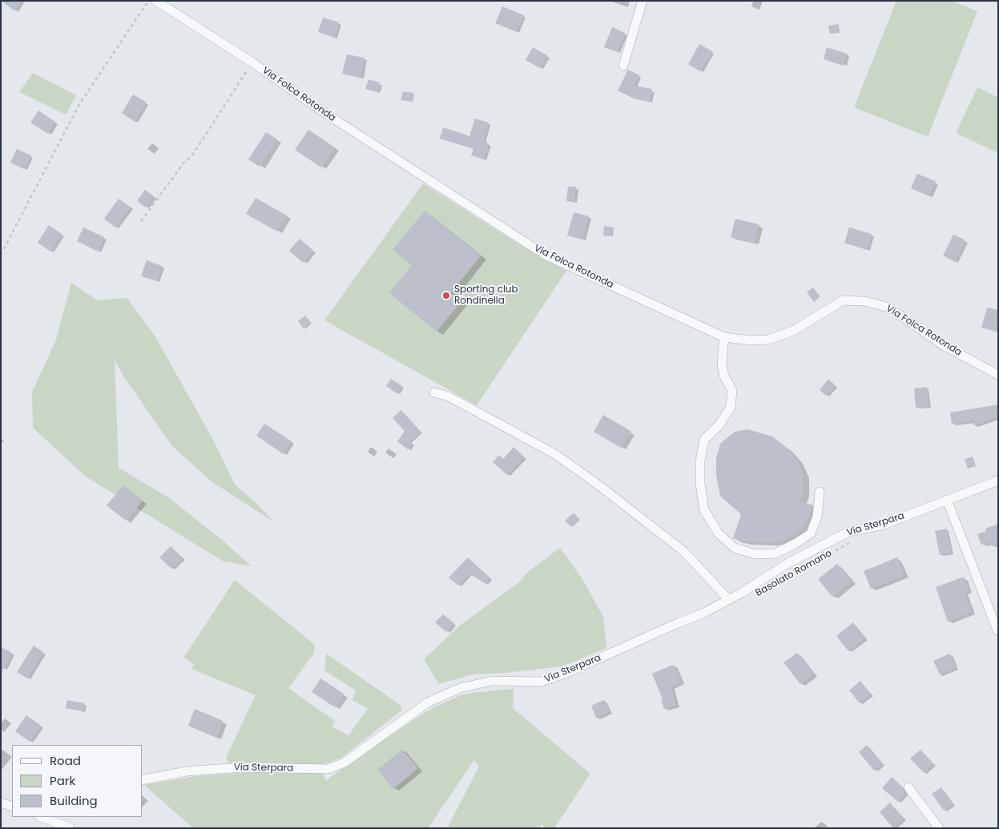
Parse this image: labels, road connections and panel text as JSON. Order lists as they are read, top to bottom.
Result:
{
  "streets": {
    "street": ["Via Folca Rotonda", "Via Sterpara"],
    "path": ["Basolato Romano"]
  },
  "places": ["Sporting club Rondinella"],
  "legend": ["Road", "Park", "Building"]
}
